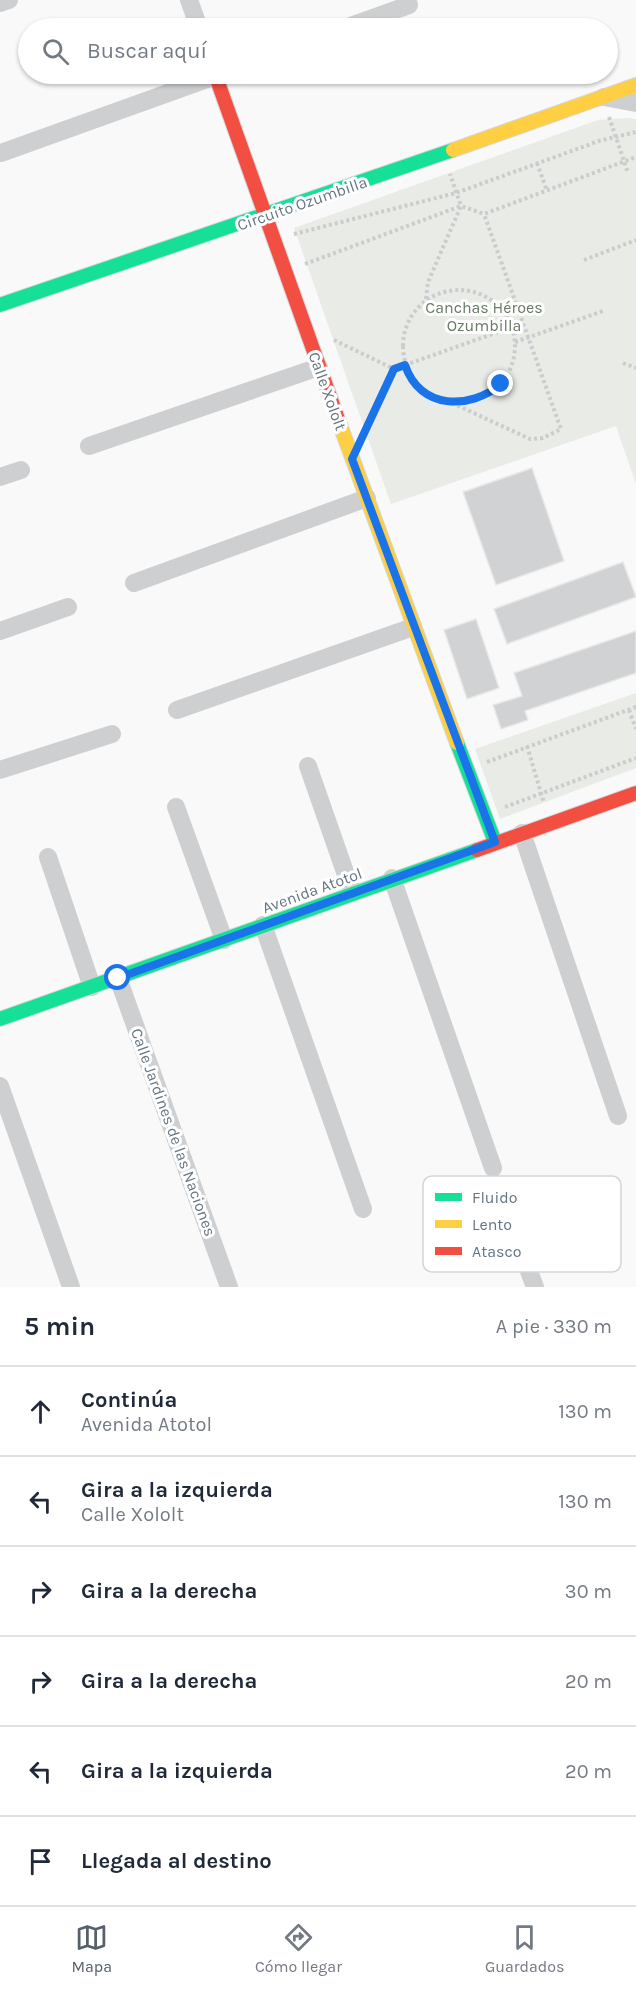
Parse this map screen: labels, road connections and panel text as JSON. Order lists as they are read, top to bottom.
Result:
{
  "streets": {
    "street": [
      "Circuito Ozumbilla",
      "Calle Xololt",
      "Avenida Atotol",
      "Calle Jardines de las Naciones"
    ]
  },
  "crossings": [
    ["Circuito Ozumbilla", "Calle Xololt"],
    ["Calle Xololt", "Avenida Atotol"],
    ["Avenida Atotol", "Calle Jardines de las Naciones"]
  ],
  "parks": ["Canchas Héroes Ozumbilla"],
  "legend": ["Fluido", "Lento", "Atasco"],
  "page": {
    "search": "Buscar aquí",
    "heading": ["5 min", "A pie · 330 m"],
    "list": [
      ["Continúa", "Avenida Atotol", "130 m"],
      ["Gira a la izquierda", "Calle Xololt", "130 m"],
      ["Gira a la derecha", "30 m"],
      ["Gira a la derecha", "20 m"],
      ["Gira a la izquierda", "20 m"],
      "Llegada al destino"
    ],
    "nav": ["Mapa", "Cómo llegar", "Guardados"]
  }
}
